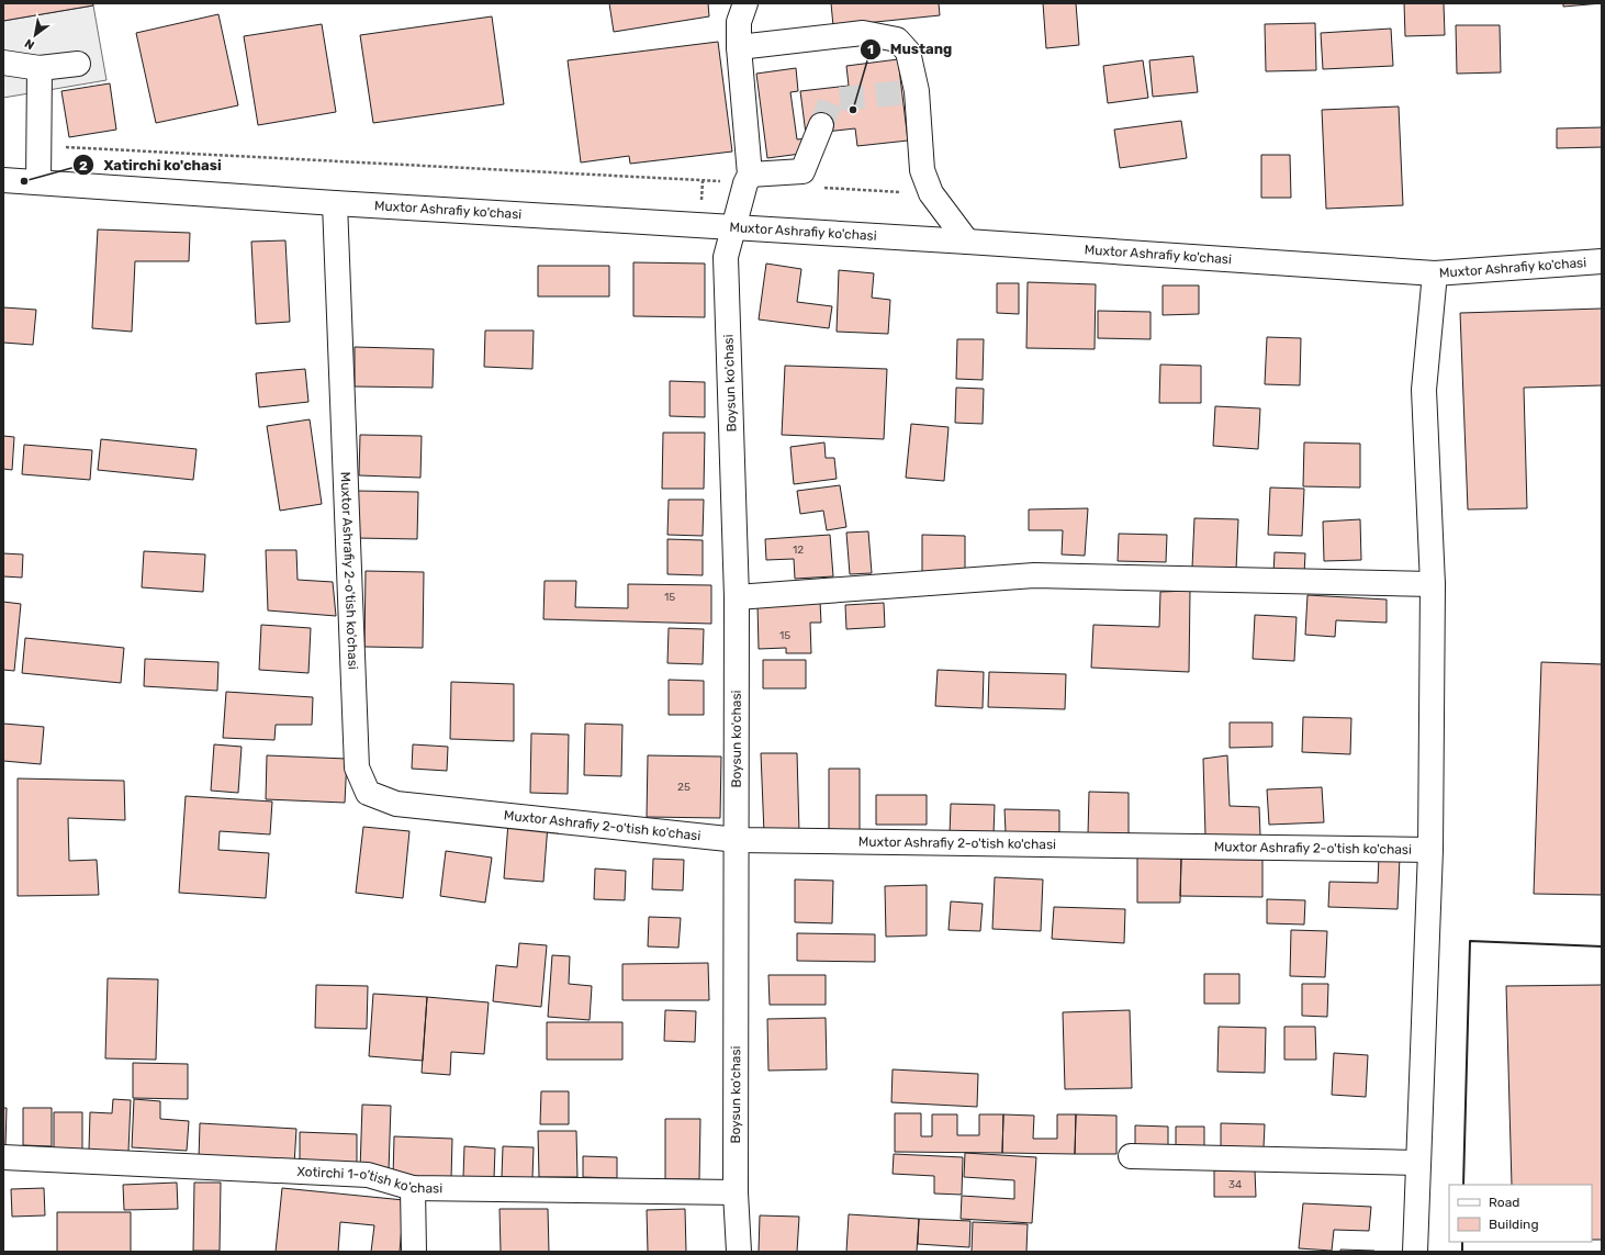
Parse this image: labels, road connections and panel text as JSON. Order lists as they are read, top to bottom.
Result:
{
  "streets": {
    "street": [
      "Muxtor Ashrafiy ko'chasi",
      "Boysun ko'chasi",
      "Muxtor Ashrafiy 2-o'tish ko'chasi",
      "Xotirchi 1-o'tish ko'chasi"
    ]
  },
  "crossings": [
    ["Muxtor Ashrafiy ko'chasi", "Boysun ko'chasi"],
    ["Muxtor Ashrafiy ko'chasi", "Muxtor Ashrafiy 2-o'tish ko'chasi"],
    ["Boysun ko'chasi", "Muxtor Ashrafiy 2-o'tish ko'chasi"],
    ["Boysun ko'chasi", "Xotirchi 1-o'tish ko'chasi"]
  ],
  "places": ["Mustang", "Xatirchi ko'chasi"],
  "house_numbers": [
    "12",
    "15",
    "15",
    "25",
    "34"
  ],
  "legend": ["Road", "Building"],
  "north": "bottom left"
}
